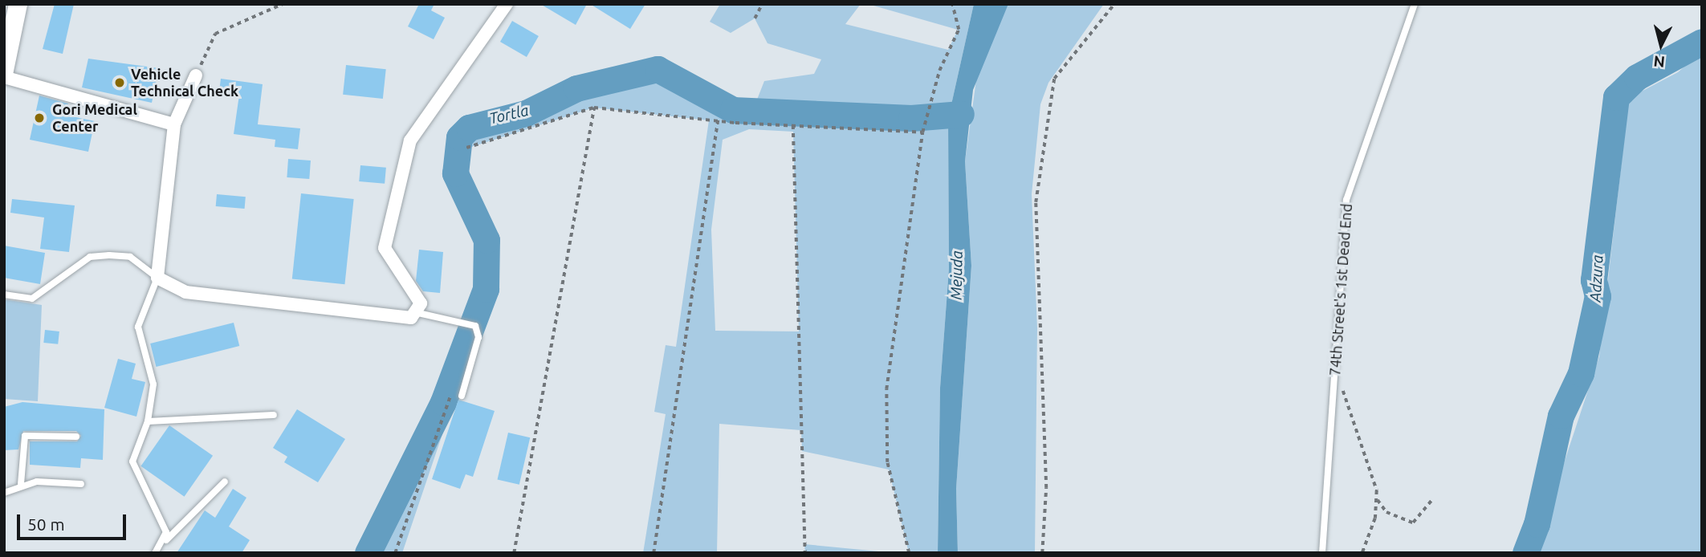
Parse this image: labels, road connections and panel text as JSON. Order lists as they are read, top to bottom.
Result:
{
  "streets": {
    "lane": ["74th Street's 1st Dead End"]
  },
  "water": ["Tortla", "Mejuda", "Adzura"],
  "places": ["Vehicle Technical Check", "Gori Medical Center"],
  "scale_bar": "50 m",
  "north": "bottom"
}
